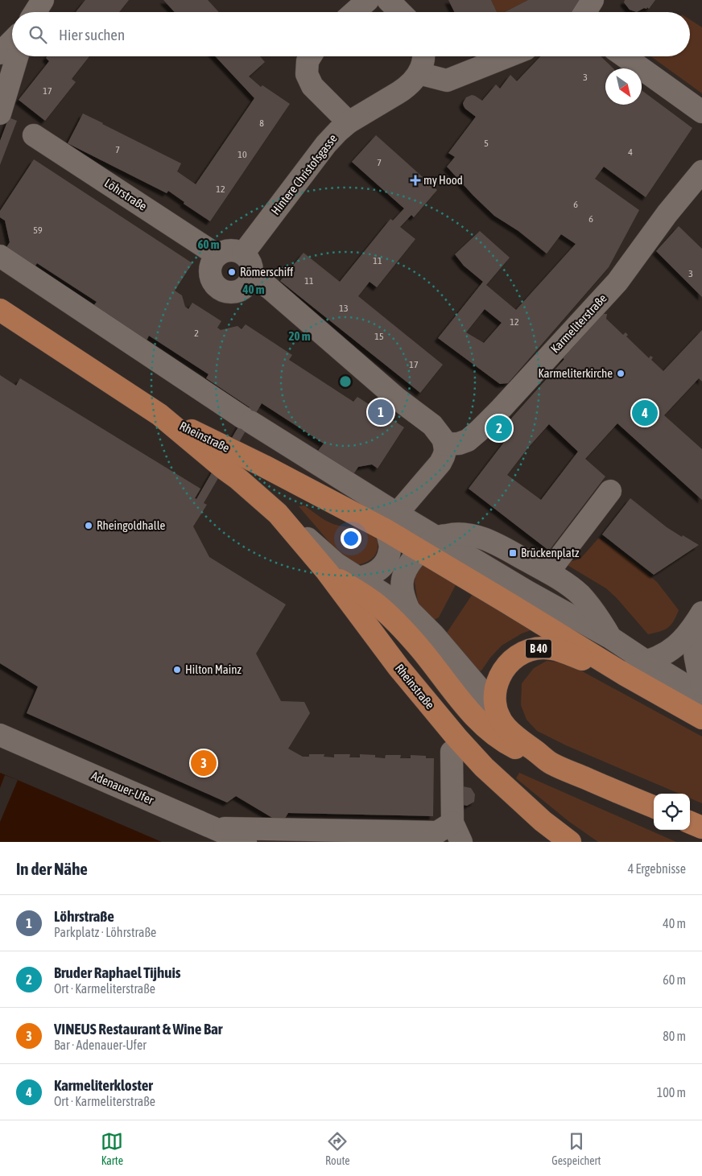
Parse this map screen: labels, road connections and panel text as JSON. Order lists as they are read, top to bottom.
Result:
{
  "streets": {
    "main road": ["Rheinstraße", "B 40"],
    "street": [
      "Hintere Christofsgasse",
      "Löhrstraße",
      "Karmeliterstraße",
      "Adenauer-Ufer"
    ]
  },
  "crossings": [
    ["Hintere Christofsgasse", "Löhrstraße"]
  ],
  "places": {
    "health": ["my Hood"],
    "other": [
      "Römerschiff",
      "Karmeliterkirche",
      "Rheingoldhalle",
      "Hilton Mainz"
    ],
    "transit": ["Brückenplatz"]
  },
  "house_numbers": [
    "3",
    "17",
    "8",
    "5",
    "7",
    "4",
    "10",
    "7",
    "12",
    "6",
    "6",
    "59",
    "11",
    "3",
    "11",
    "13",
    "12",
    "2",
    "15",
    "17"
  ],
  "north": "bottom right",
  "page": {
    "search": "Hier suchen",
    "pins": [
      "1",
      "4",
      "2",
      "3"
    ],
    "heading": ["In der Nähe", "4 Ergebnisse"],
    "list": [
      {
        "mark": "1",
        "name": "Löhrstraße",
        "note": "Parkplatz · Löhrstraße",
        "value": "40 m"
      },
      {
        "mark": "2",
        "name": "Bruder Raphael Tijhuis",
        "note": "Ort · Karmeliterstraße",
        "value": "60 m"
      },
      {
        "mark": "3",
        "name": "VINEUS Restaurant & Wine Bar",
        "note": "Bar · Adenauer-Ufer",
        "value": "80 m"
      },
      {
        "mark": "4",
        "name": "Karmeliterkloster",
        "note": "Ort · Karmeliterstraße",
        "value": "100 m"
      }
    ],
    "nav": ["Karte", "Route", "Gespeichert"]
  },
  "rings": ["60 m", "40 m", "20 m"]
}
